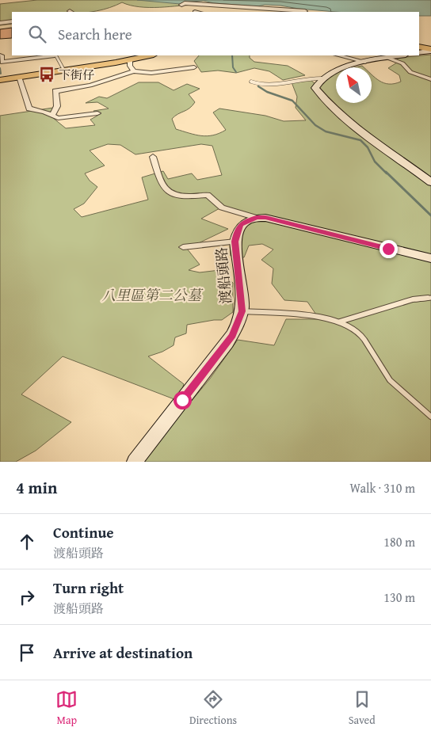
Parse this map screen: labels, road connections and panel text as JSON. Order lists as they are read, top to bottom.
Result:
{
  "streets": {
    "street": ["渡船頭路"]
  },
  "parks": ["八里區第二公墓"],
  "places": {
    "bus stop": ["下街仔"]
  },
  "north": "top left",
  "page": {
    "search": "Search here",
    "heading": ["4 min", "Walk · 310 m"],
    "list": [
      ["Continue", "渡船頭路", "180 m"],
      ["Turn right", "渡船頭路", "130 m"],
      "Arrive at destination"
    ],
    "nav": ["Map", "Directions", "Saved"]
  }
}
